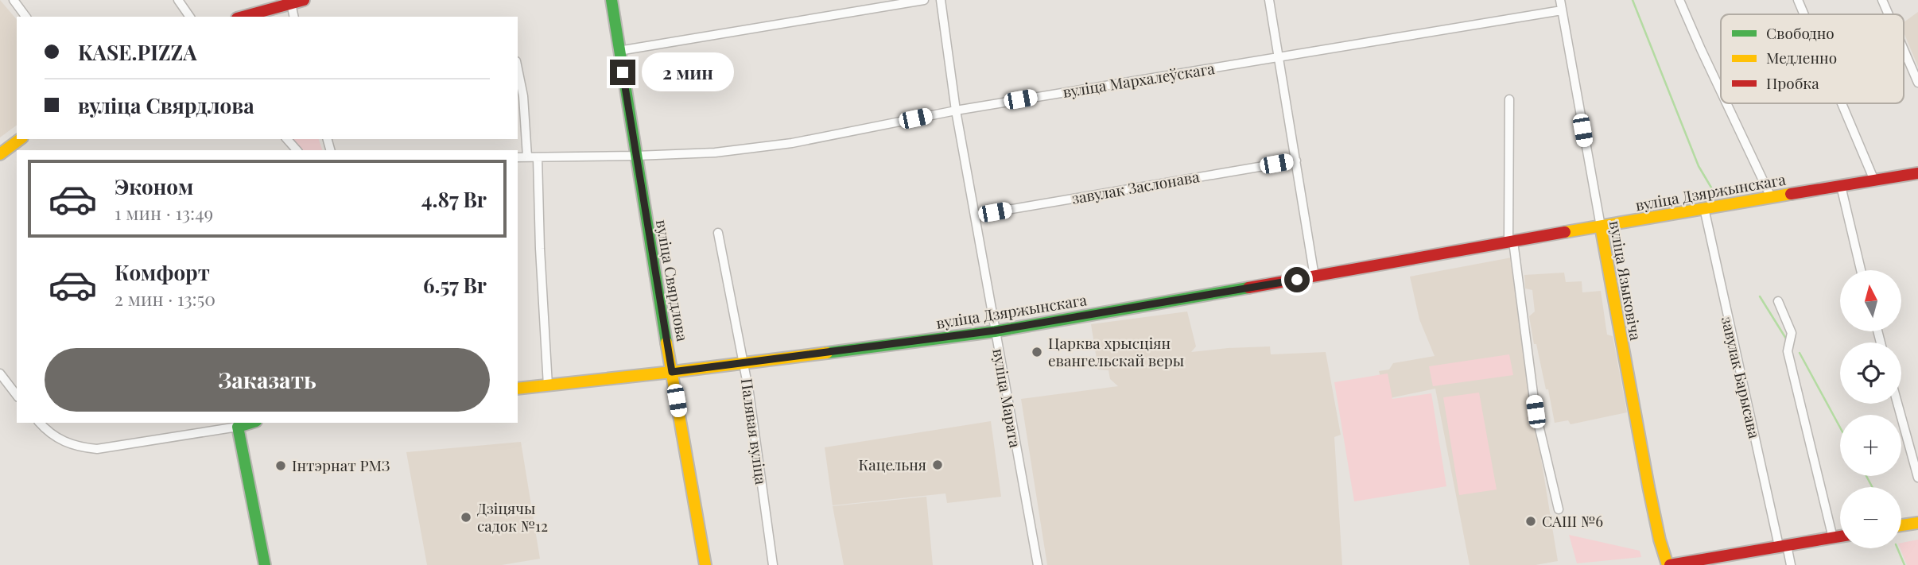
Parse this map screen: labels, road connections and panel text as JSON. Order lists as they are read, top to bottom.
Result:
{
  "streets": {
    "street": [
      "вуліца Мархалеўскага",
      "завулак Заслонава",
      "вуліца Дзяржынскага",
      "вуліца Свярдлова",
      "вуліца Языковіча",
      "завулак Барысава",
      "вуліца Марата",
      "Палявая вуліца"
    ]
  },
  "crossings": [
    ["вуліца Мархалеўскага", "вуліца Свярдлова"],
    ["вуліца Мархалеўскага", "вуліца Языковіча"],
    ["вуліца Мархалеўскага", "вуліца Марата"],
    ["завулак Заслонава", "вуліца Марата"],
    ["вуліца Дзяржынскага", "вуліца Свярдлова"],
    ["вуліца Дзяржынскага", "вуліца Языковіча"],
    ["вуліца Дзяржынскага", "завулак Барысава"],
    ["вуліца Дзяржынскага", "вуліца Марата"],
    ["вуліца Дзяржынскага", "Палявая вуліца"]
  ],
  "places": [
    "Царква хрысціян евангельскай веры",
    "Кацельня",
    "Інтэрнат РМЗ",
    "Дзіцячы садок №12",
    "САШ №6"
  ],
  "legend": ["Свободно", "Медленно", "Пробка"],
  "north": "top",
  "page": {
    "banner": ["KASE.PIZZA", "вуліца Свярдлова"],
    "bubble": "2 мин",
    "list": [
      {
        "name": "Эконом",
        "note": "1 мин · 13:49",
        "value": "4.87 Br"
      },
      {
        "name": "Комфорт",
        "note": "2 мин · 13:50",
        "value": "6.57 Br"
      }
    ],
    "map_buttons": ["+", "−"],
    "buttons": "Заказать"
  }
}
